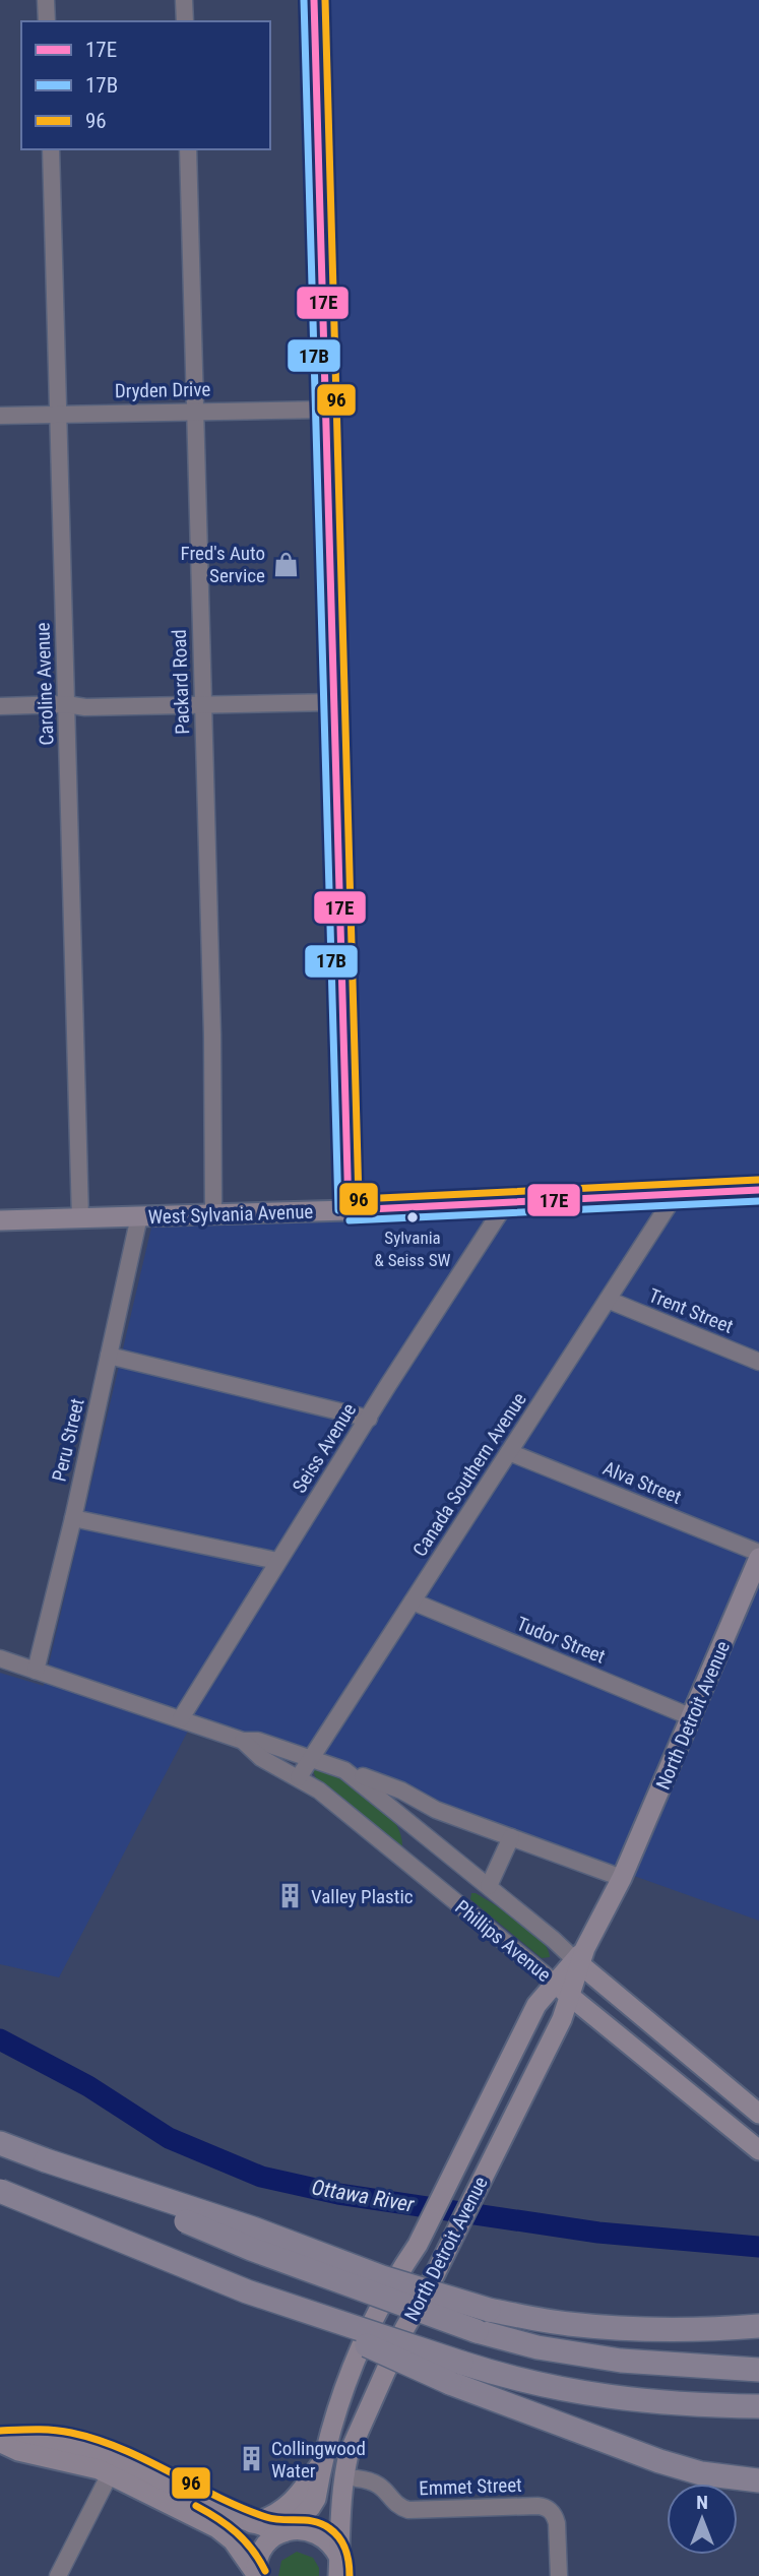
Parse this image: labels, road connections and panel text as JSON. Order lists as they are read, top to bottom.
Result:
{
  "streets": {
    "main road": ["West Sylvania Avenue", "North Detroit Avenue", "Phillips Avenue"],
    "street": [
      "Dryden Drive",
      "Packard Road",
      "Caroline Avenue",
      "Trent Street",
      "Peru Street",
      "Seiss Avenue",
      "Canada Southern Avenue",
      "Alva Street",
      "Tudor Street",
      "Emmet Street"
    ]
  },
  "crossings": [
    ["Dryden Drive", "Packard Road"],
    ["Dryden Drive", "Caroline Avenue"],
    ["Packard Road", "West Sylvania Avenue"],
    ["Caroline Avenue", "West Sylvania Avenue"],
    ["West Sylvania Avenue", "Peru Street"],
    ["West Sylvania Avenue", "Seiss Avenue"],
    ["West Sylvania Avenue", "Canada Southern Avenue"],
    ["Trent Street", "Canada Southern Avenue"],
    ["Peru Street", "Phillips Avenue"],
    ["Seiss Avenue", "Phillips Avenue"],
    ["Canada Southern Avenue", "Alva Street"],
    ["Canada Southern Avenue", "Tudor Street"],
    ["Canada Southern Avenue", "Phillips Avenue"],
    ["Alva Street", "North Detroit Avenue"],
    ["Tudor Street", "North Detroit Avenue"],
    ["North Detroit Avenue", "Phillips Avenue"]
  ],
  "water": ["Ottawa River"],
  "places": {
    "shop": ["Fred's Auto Service"],
    "other": ["Sylvania & Seiss SW"],
    "building": ["Valley Plastic", "Collingwood Water"]
  },
  "lines": ["transit line 17E", "transit line 17B", "transit line 96"],
  "legend": ["17E", "17B", "96"],
  "north": "top"
}
